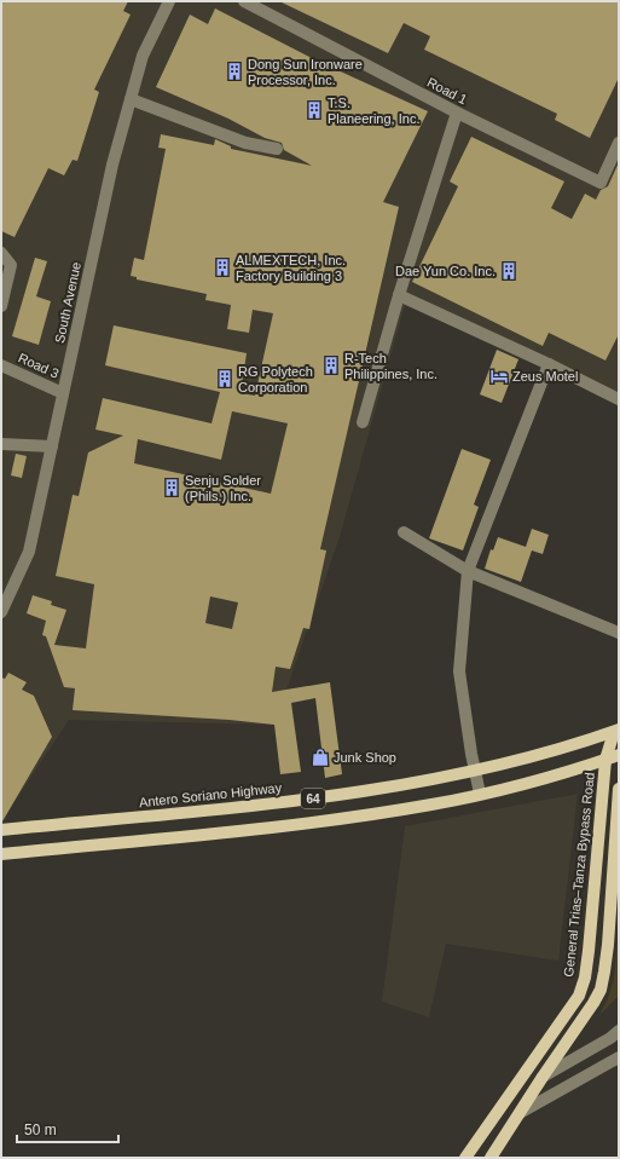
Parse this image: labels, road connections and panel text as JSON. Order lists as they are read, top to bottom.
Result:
{
  "streets": {
    "main road": ["Antero Soriano Highway", "64", "General Trias–Tanza Bypass Road"],
    "street": ["Road 1", "South Avenue", "Road 3"]
  },
  "crossings": [
    ["South Avenue", "Road 3"],
    ["Antero Soriano Highway", "General Trias–Tanza Bypass Road"],
    ["64", "General Trias–Tanza Bypass Road"]
  ],
  "places": {
    "building": [
      "Dong Sun Ironware Processor, Inc.",
      "T.S. Planeering, Inc.",
      "ALMEXTECH, Inc. Factory Building 3",
      "Dae Yun Co. Inc.",
      "R-Tech Philippines, Inc.",
      "RG Polytech Corporation",
      "Senju Solder (Phils.) Inc."
    ],
    "hotel": ["Zeus Motel"],
    "shop": ["Junk Shop"]
  },
  "scale_bar": "50 m"
}
